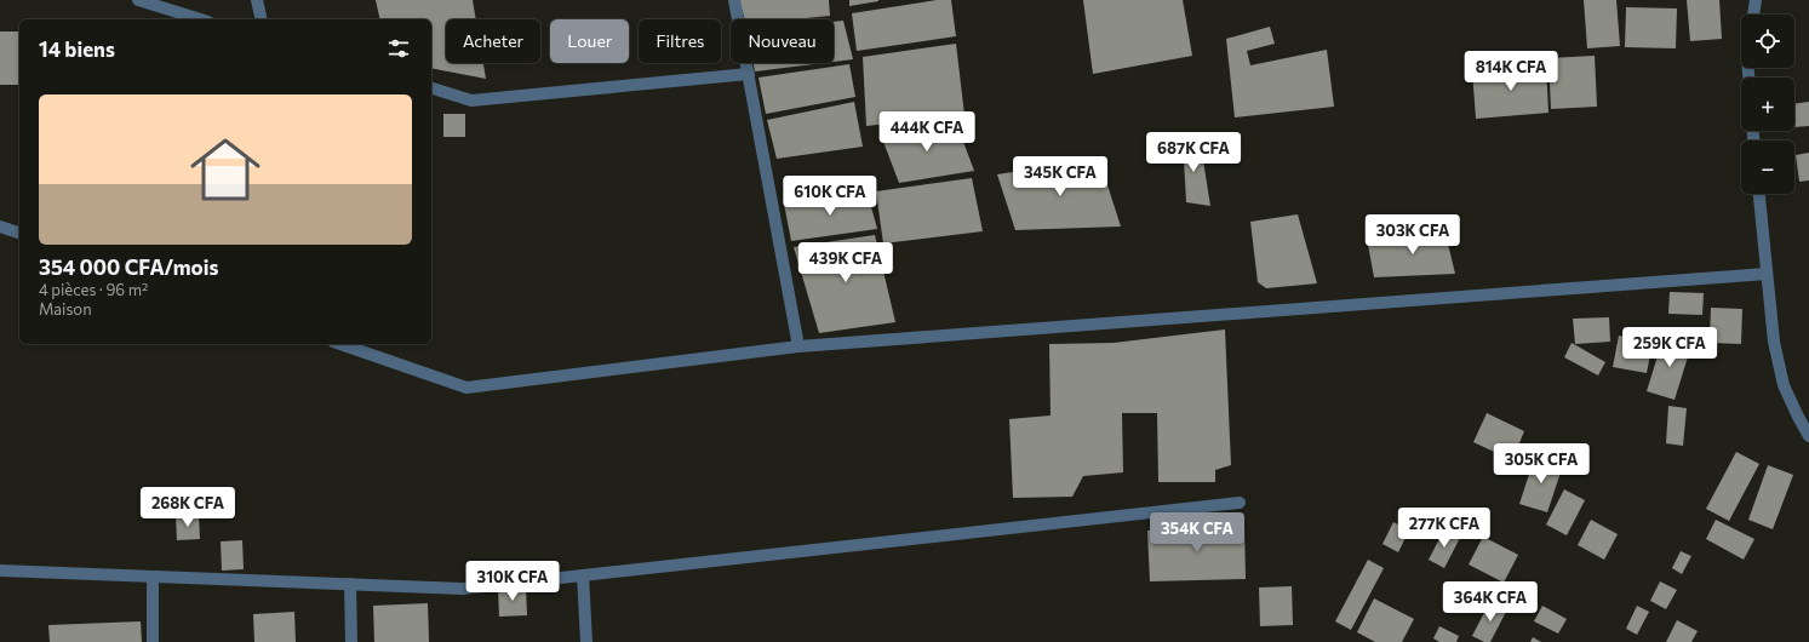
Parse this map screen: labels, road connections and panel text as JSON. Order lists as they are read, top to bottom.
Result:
{
  "page": {
    "map_buttons": ["+", "−"],
    "chip": [
      "Acheter",
      "Louer",
      "Filtres",
      "Nouveau"
    ],
    "heading": "14 biens",
    "price": [
      "814K CFA",
      "444K CFA",
      "687K CFA",
      "345K CFA",
      "610K CFA",
      "303K CFA",
      "439K CFA",
      "259K CFA",
      "305K CFA",
      "268K CFA",
      "277K CFA",
      "354K CFA",
      "310K CFA",
      "364K CFA"
    ],
    "list": [
      {
        "name": "354 000 CFA/mois",
        "note": "4 pièces · 96 m² · Maison"
      }
    ]
  }
}
